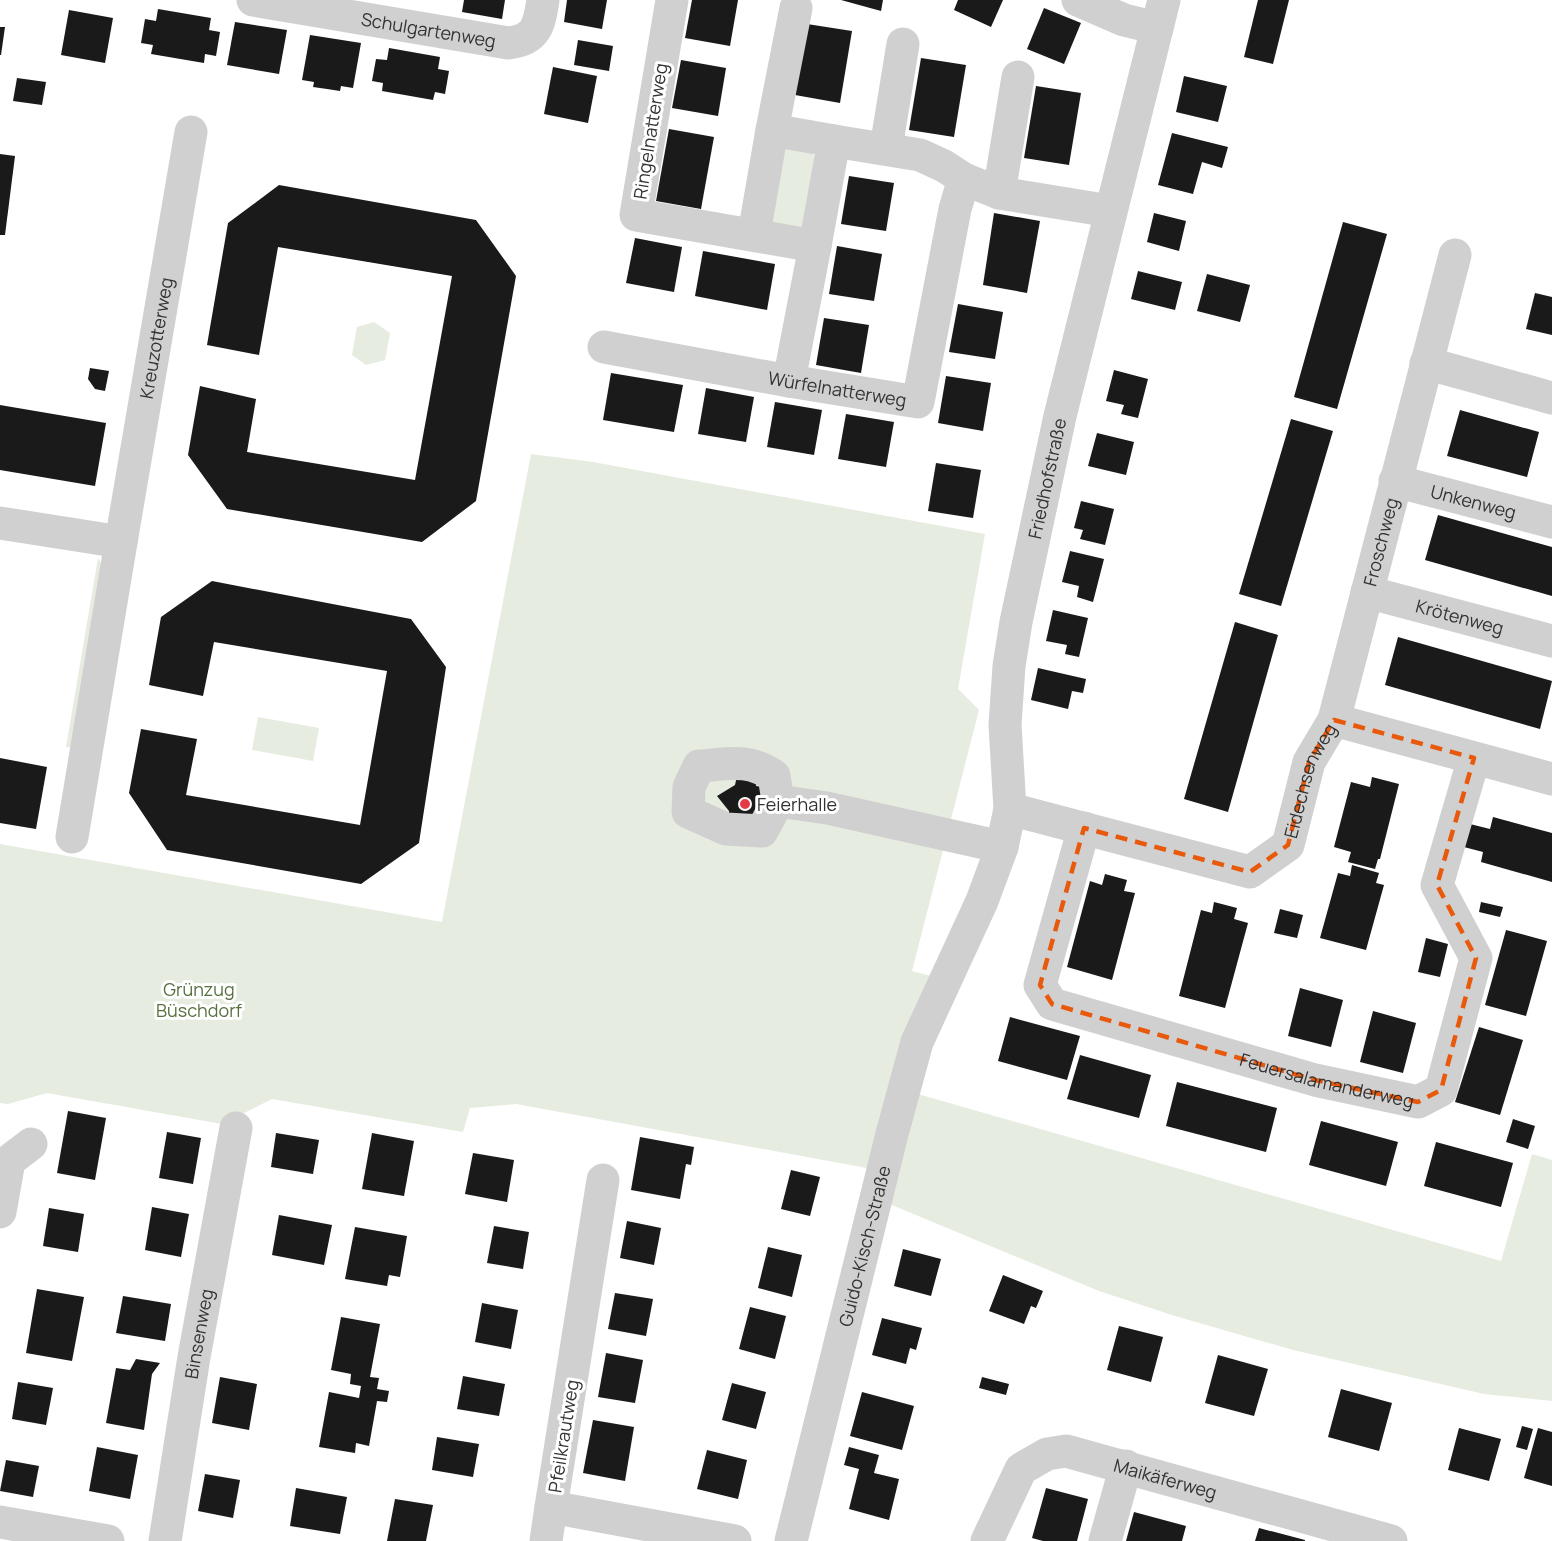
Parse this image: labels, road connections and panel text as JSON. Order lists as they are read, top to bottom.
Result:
{
  "streets": {
    "street": [
      "Schulgartenweg",
      "Ringelnatterweg",
      "Kreuzotterweg",
      "Würfelnatterweg",
      "Friedhofstraße",
      "Unkenweg",
      "Froschweg",
      "Krötenweg",
      "Eidechsenweg",
      "Feuersalamanderweg",
      "Guido-Kisch-Straße",
      "Binsenweg",
      "Pfeilkrautweg",
      "Maikäferweg"
    ]
  },
  "crossings": [
    ["Friedhofstraße", "Eidechsenweg"],
    ["Friedhofstraße", "Guido-Kisch-Straße"],
    ["Unkenweg", "Froschweg"],
    ["Froschweg", "Krötenweg"],
    ["Froschweg", "Eidechsenweg"],
    ["Eidechsenweg", "Feuersalamanderweg"]
  ],
  "parks": ["Grünzug Büschdorf"],
  "places": ["Feierhalle"]
}
